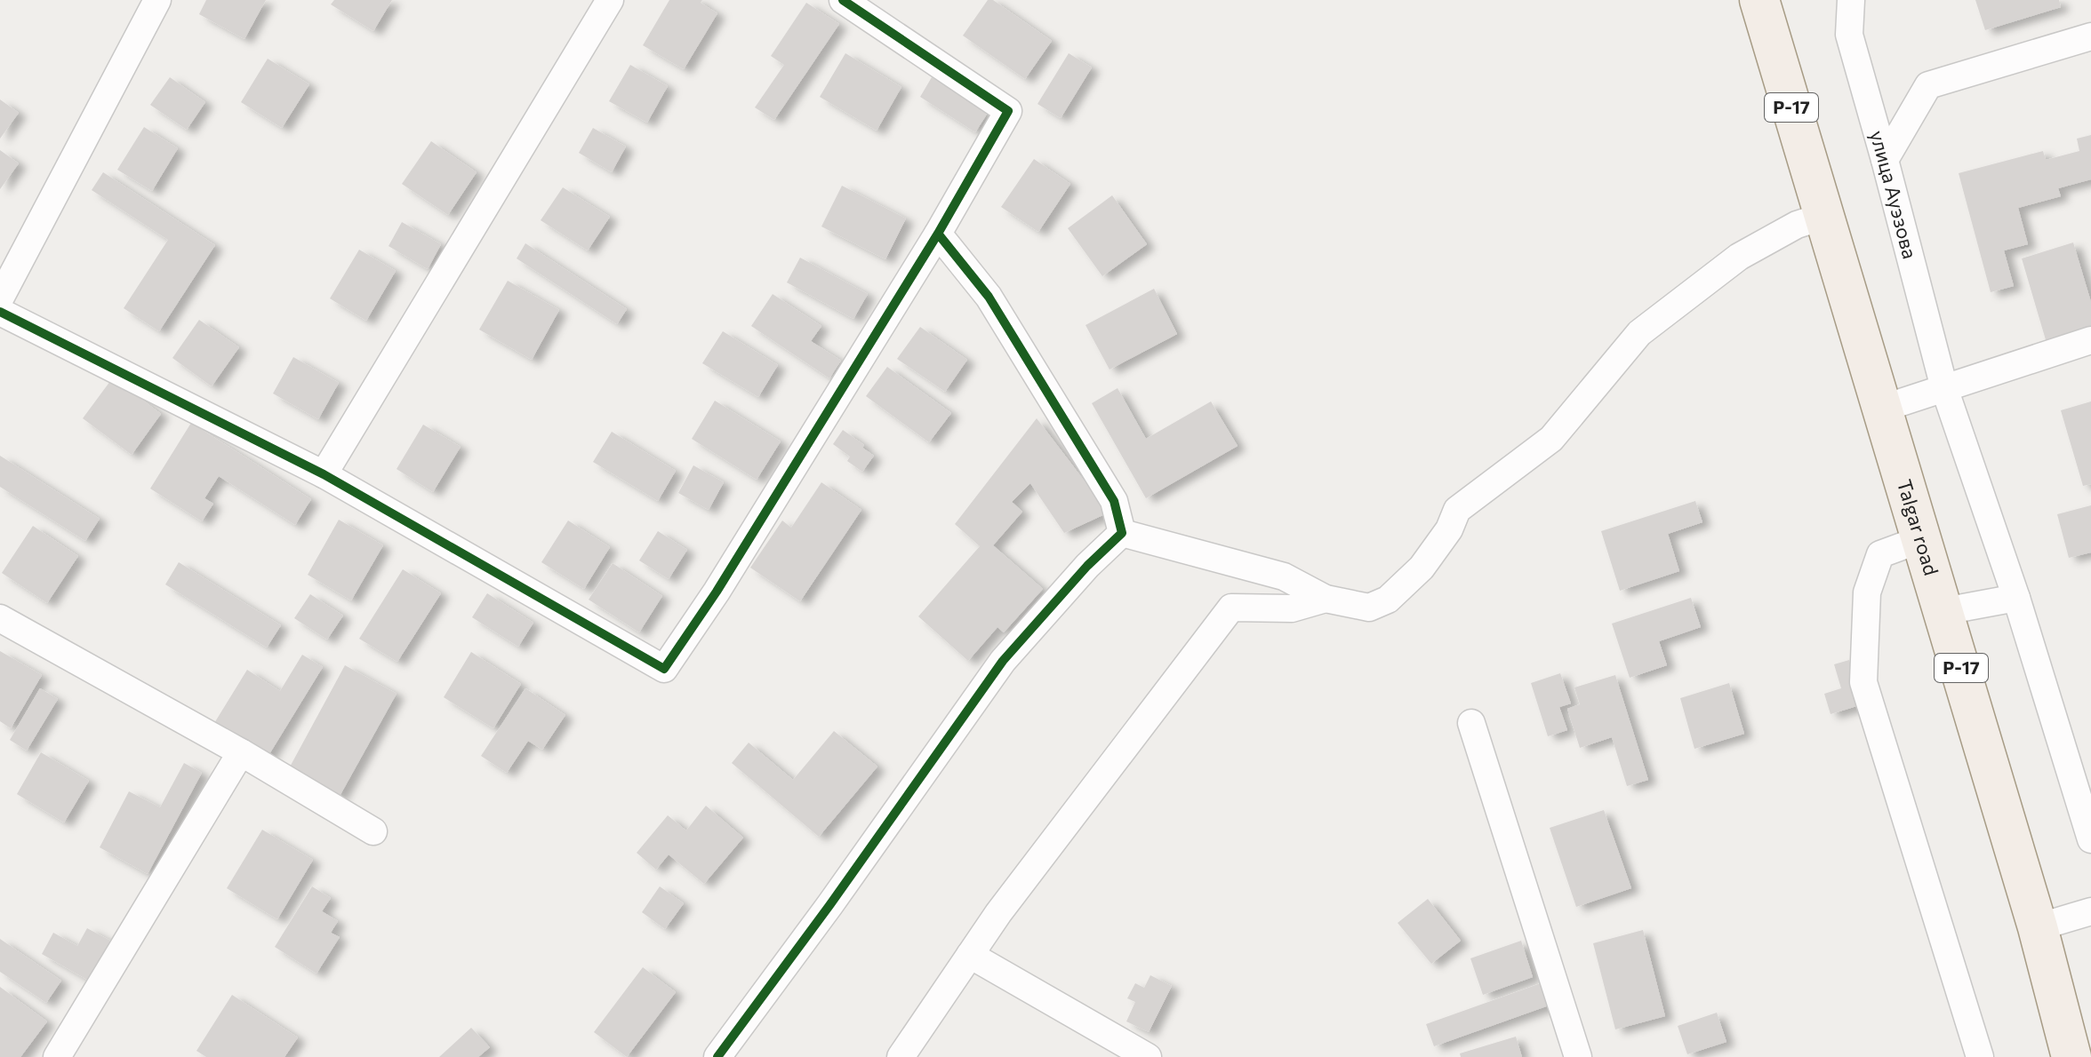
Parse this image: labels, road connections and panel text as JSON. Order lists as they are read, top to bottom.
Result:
{
  "streets": {
    "main road": ["P-17", "Talgar road"],
    "street": ["улица Ауэзова"]
  }
}
